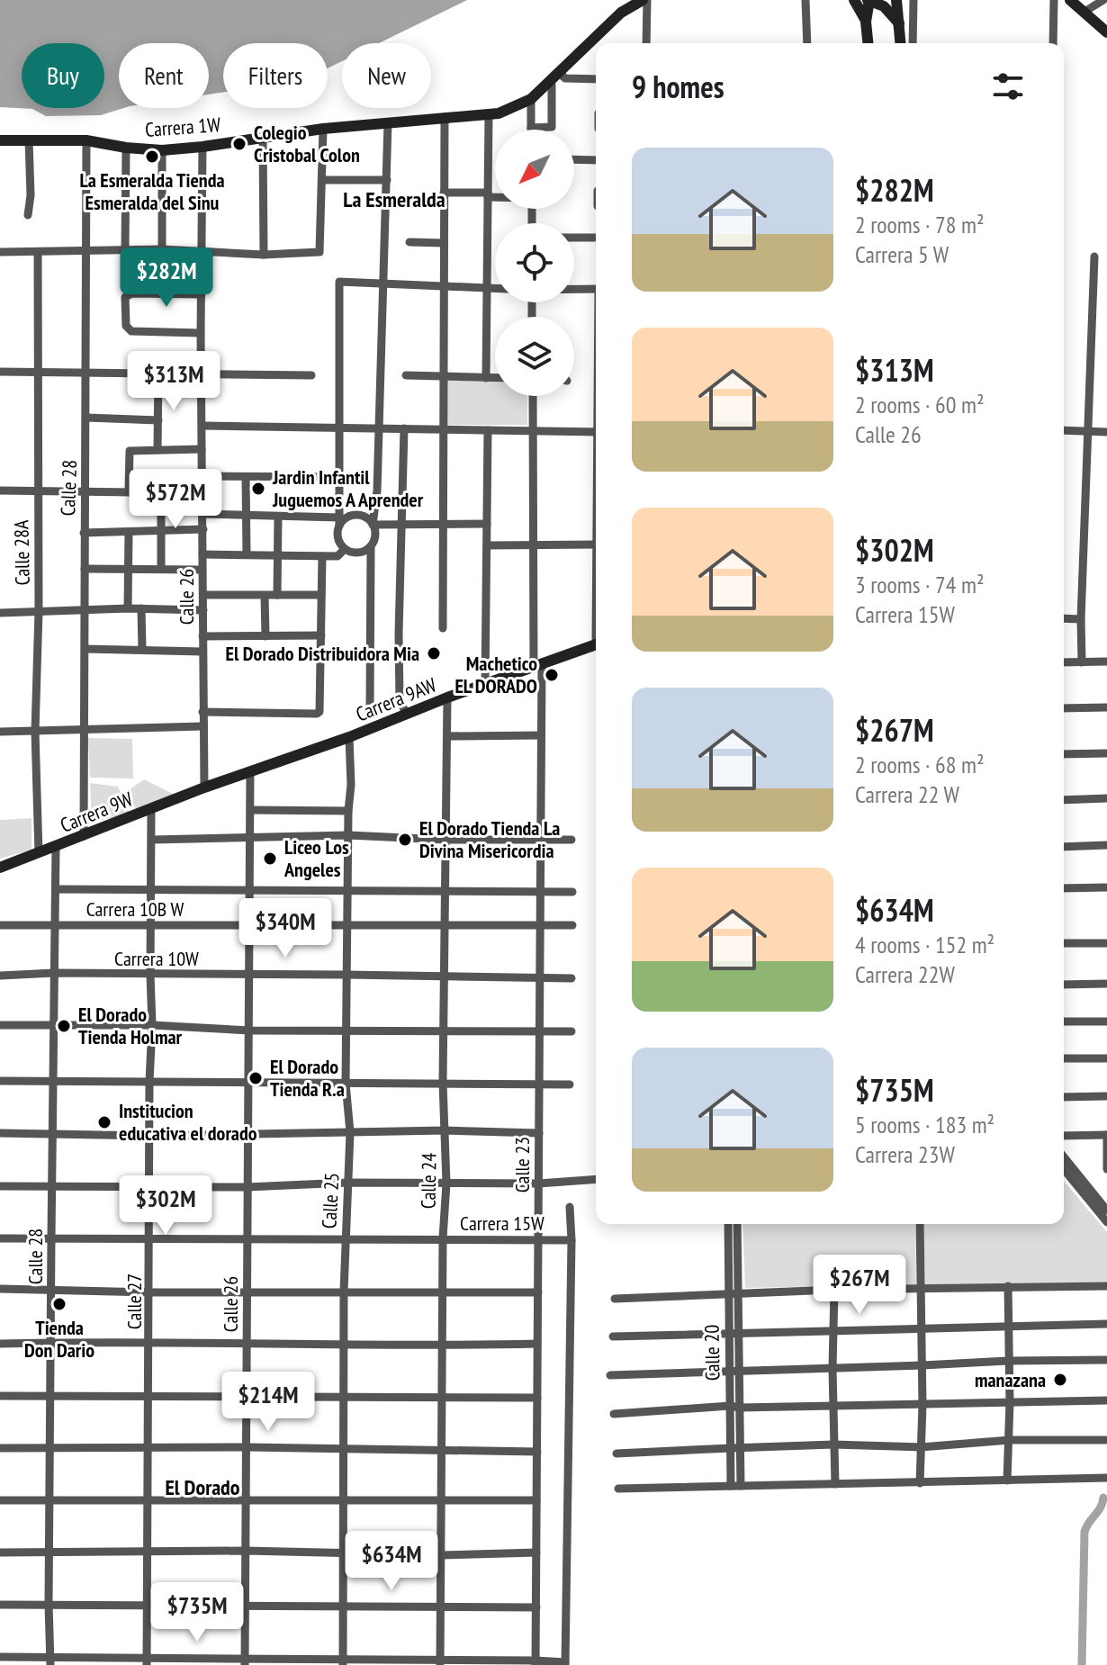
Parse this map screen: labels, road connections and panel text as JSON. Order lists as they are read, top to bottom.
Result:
{
  "streets": {
    "main road": ["Carrera 1W", "Carrera 9AW", "Carrera 9W"],
    "street": [
      "Calle 28",
      "Calle 28A",
      "Calle 26",
      "Carrera 10B W",
      "Carrera 10W",
      "Calle 23",
      "Calle 24",
      "Calle 25",
      "Carrera 15W",
      "Calle 27",
      "Calle 20"
    ]
  },
  "crossings": [
    ["Carrera 1W", "Calle 28"],
    ["Carrera 1W", "Calle 26"],
    ["Calle 28", "Carrera 9W"],
    ["Calle 28", "Carrera 10B W"],
    ["Calle 28", "Carrera 10W"],
    ["Calle 28", "Carrera 15W"],
    ["Calle 28A", "Carrera 9W"],
    ["Calle 26", "Carrera 9AW"],
    ["Calle 26", "Carrera 9W"],
    ["Calle 26", "Carrera 10B W"],
    ["Calle 26", "Carrera 10W"],
    ["Calle 26", "Carrera 15W"],
    ["Carrera 9AW", "Carrera 9W"],
    ["Carrera 9AW", "Calle 23"],
    ["Carrera 9AW", "Calle 24"],
    ["Carrera 9AW", "Calle 25"],
    ["Carrera 9W", "Calle 27"],
    ["Carrera 10B W", "Calle 23"],
    ["Carrera 10B W", "Calle 24"],
    ["Carrera 10B W", "Calle 25"],
    ["Carrera 10B W", "Calle 27"],
    ["Carrera 10W", "Calle 23"],
    ["Carrera 10W", "Calle 24"],
    ["Carrera 10W", "Calle 25"],
    ["Carrera 10W", "Calle 27"],
    ["Calle 23", "Carrera 15W"],
    ["Calle 24", "Carrera 15W"],
    ["Calle 25", "Carrera 15W"],
    ["Carrera 15W", "Calle 27"]
  ],
  "districts": ["La Esmeralda", "El Dorado"],
  "places": [
    "Colegio Cristobal Colon",
    "La Esmeralda Tienda Esmeralda del Sinu",
    "Jardin Infantil Juguemos A Aprender",
    "El Dorado Distribuidora Mia",
    "Machetico EL DORADO",
    "El Dorado Tienda La Divina Misericordia",
    "Liceo Los Angeles",
    "El Dorado Tienda Holmar",
    "El Dorado Tienda R.a",
    "Institucion educativa el dorado",
    "Tienda Don Dario",
    "manazana"
  ],
  "north": "bottom left",
  "page": {
    "chip": [
      "Buy",
      "Rent",
      "Filters",
      "New"
    ],
    "heading": "9 homes",
    "list": [
      {
        "name": "$282M",
        "note": "2 rooms · 78 m² · Carrera 5 W"
      },
      {
        "name": "$313M",
        "note": "2 rooms · 60 m² · Calle 26"
      },
      {
        "name": "$302M",
        "note": "3 rooms · 74 m² · Carrera 15W"
      },
      {
        "name": "$267M",
        "note": "2 rooms · 68 m² · Carrera 22 W"
      },
      {
        "name": "$634M",
        "note": "4 rooms · 152 m² · Carrera 22W"
      },
      {
        "name": "$735M",
        "note": "5 rooms · 183 m² · Carrera 23W"
      }
    ],
    "price": [
      "$282M",
      "$313M",
      "$572M",
      "$340M",
      "$302M",
      "$267M",
      "$214M",
      "$634M",
      "$735M"
    ]
  }
}
